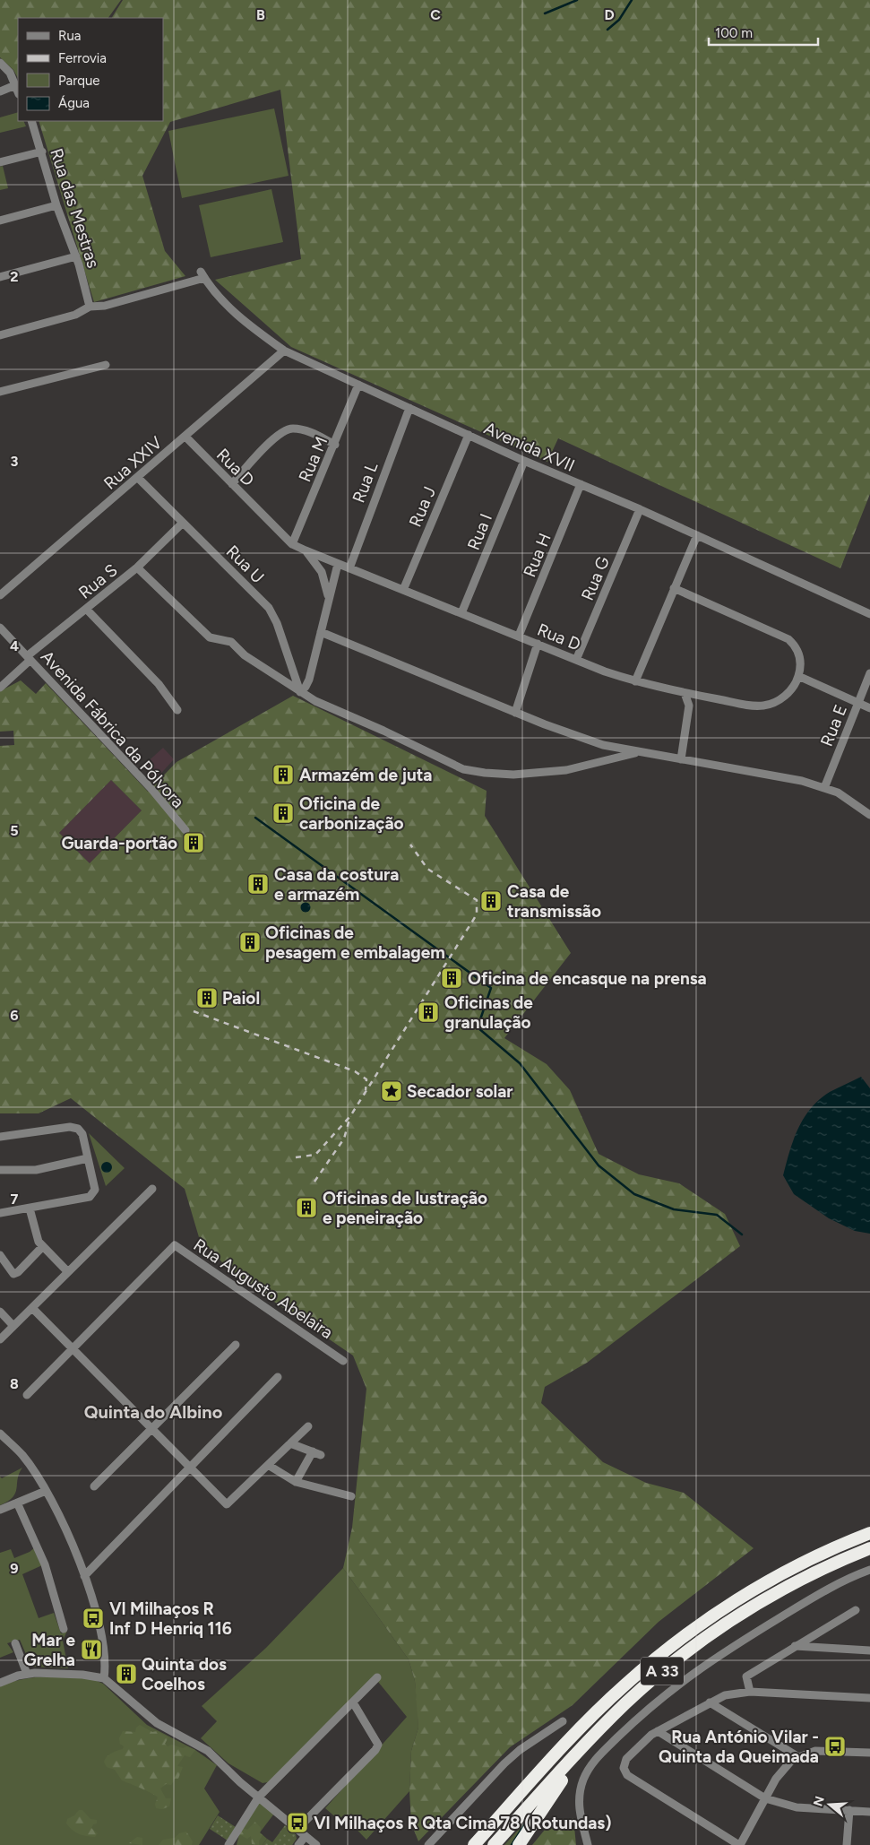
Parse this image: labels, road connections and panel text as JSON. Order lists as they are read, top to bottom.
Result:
{
  "streets": {
    "highway": ["A 33"],
    "street": [
      "Rua das Mestras",
      "Avenida XVII",
      "Rua M",
      "Rua XXIV",
      "Rua D",
      "Rua L",
      "Rua J",
      "Rua I",
      "Rua H",
      "Rua U",
      "Rua G",
      "Rua S",
      "Rua E",
      "Avenida Fábrica da Pólvora",
      "Rua Augusto Abelaira"
    ]
  },
  "crossings": [
    ["Rua das Mestras", "Avenida XVII"],
    ["Avenida XVII", "Rua M"],
    ["Avenida XVII", "Rua XXIV"],
    ["Avenida XVII", "Rua L"],
    ["Avenida XVII", "Rua J"],
    ["Avenida XVII", "Rua I"],
    ["Avenida XVII", "Rua H"],
    ["Avenida XVII", "Rua G"],
    ["Rua M", "Rua D"],
    ["Rua XXIV", "Rua D"],
    ["Rua XXIV", "Rua U"],
    ["Rua D", "Rua L"],
    ["Rua D", "Rua J"],
    ["Rua D", "Rua I"],
    ["Rua D", "Rua H"],
    ["Rua D", "Rua G"],
    ["Rua U", "Rua S"],
    ["Rua S", "Avenida Fábrica da Pólvora"]
  ],
  "districts": ["Quinta do Albino"],
  "places": {
    "building": [
      "Armazém de juta",
      "Oficina de carbonização",
      "Guarda-portão",
      "Casa da costura e armazém",
      "Casa de transmissão",
      "Oficinas de pesagem e embalagem",
      "Oficina de encasque na prensa",
      "Paiol",
      "Oficinas de granulação",
      "Oficinas de lustração e peneiração",
      "Quinta dos Coelhos"
    ],
    "place": ["Secador solar"],
    "bus stop": ["Vl Milhaços R Inf D Henriq 116", "Rua António Vilar - Quinta da Queimada", "Vl Milhaços R Qta Cima 78 (Rotundas)"],
    "restaurant": ["Mar e Grelha"]
  },
  "legend": [
    "Rua",
    "Ferrovia",
    "Parque",
    "Água"
  ],
  "scale_bar": "100 m",
  "north": "left",
  "grid": {
    "columns": ["B", "C", "D"],
    "rows": [
      "2",
      "3",
      "4",
      "5",
      "6",
      "7",
      "8",
      "9"
    ]
  }
}
